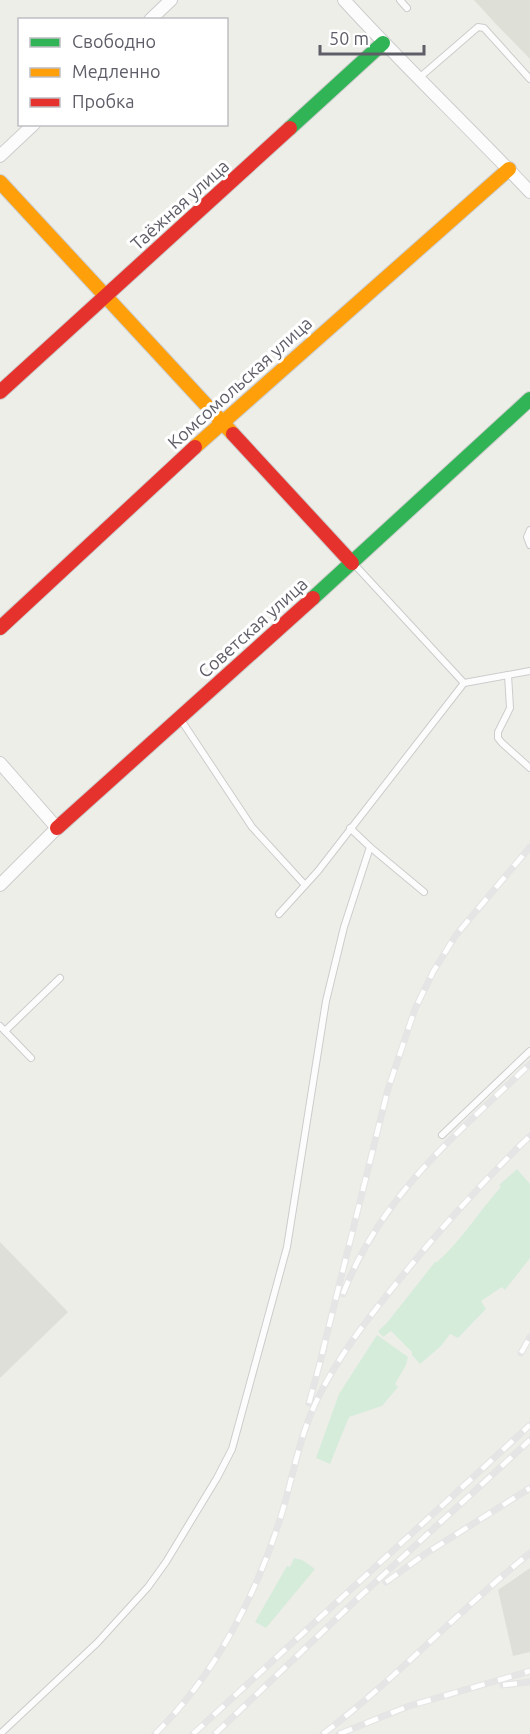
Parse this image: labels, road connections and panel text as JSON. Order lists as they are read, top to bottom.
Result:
{
  "streets": {
    "street": ["Таёжная улица", "Комсомольская улица", "Советская улица"]
  },
  "legend": ["Свободно", "Медленно", "Пробка"],
  "scale_bar": "50 m"
}
